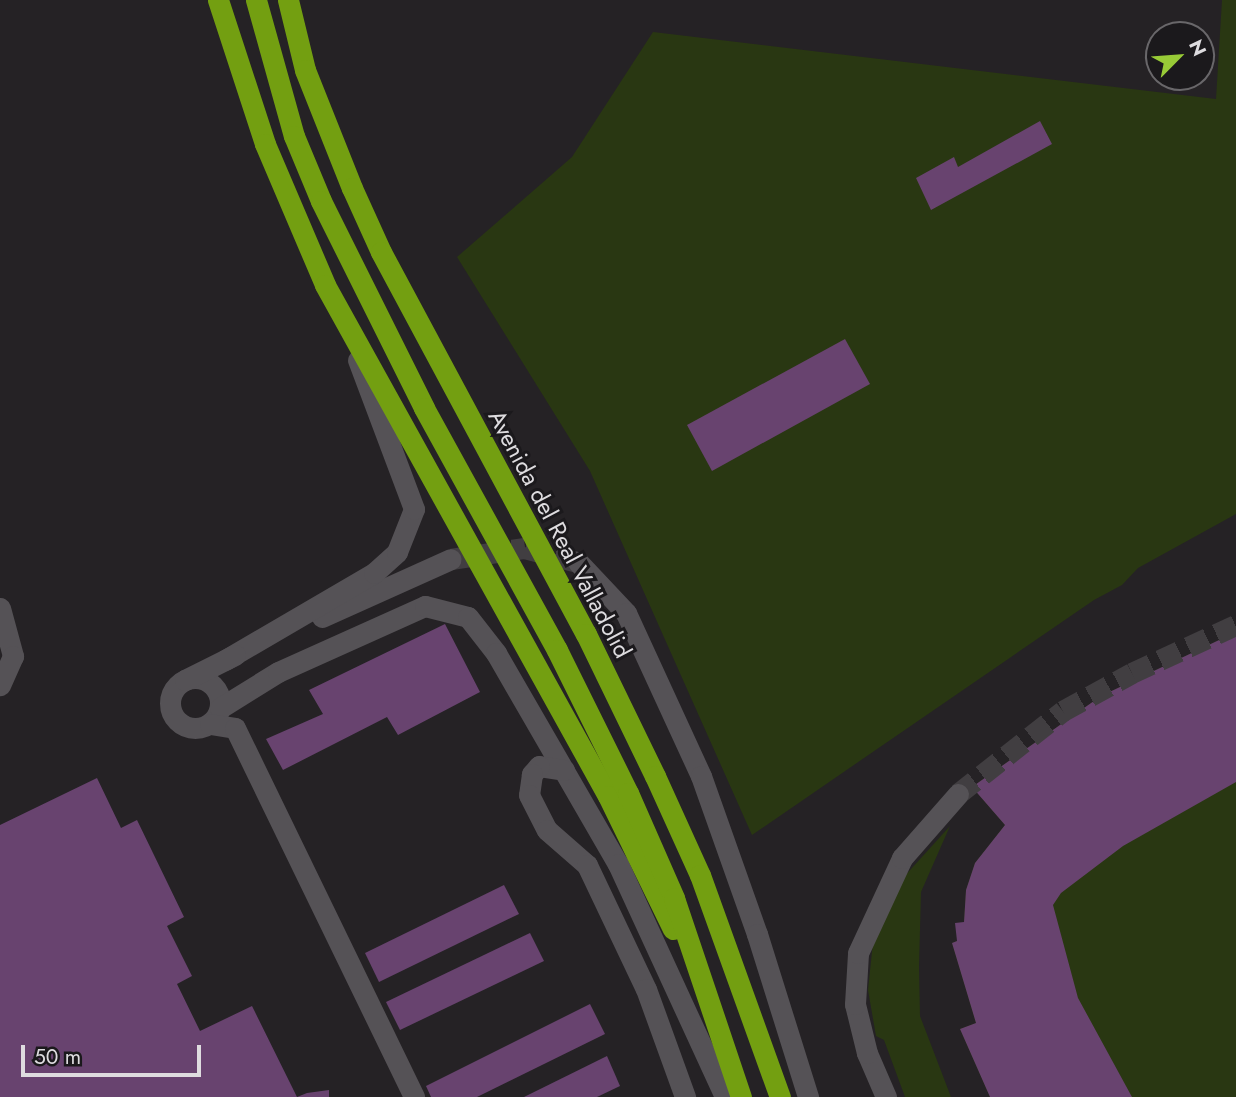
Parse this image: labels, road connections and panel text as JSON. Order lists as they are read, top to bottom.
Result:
{
  "streets": {
    "highway": ["Avenida del Real Valladolid"]
  },
  "scale_bar": "50 m",
  "north": "top right"
}
